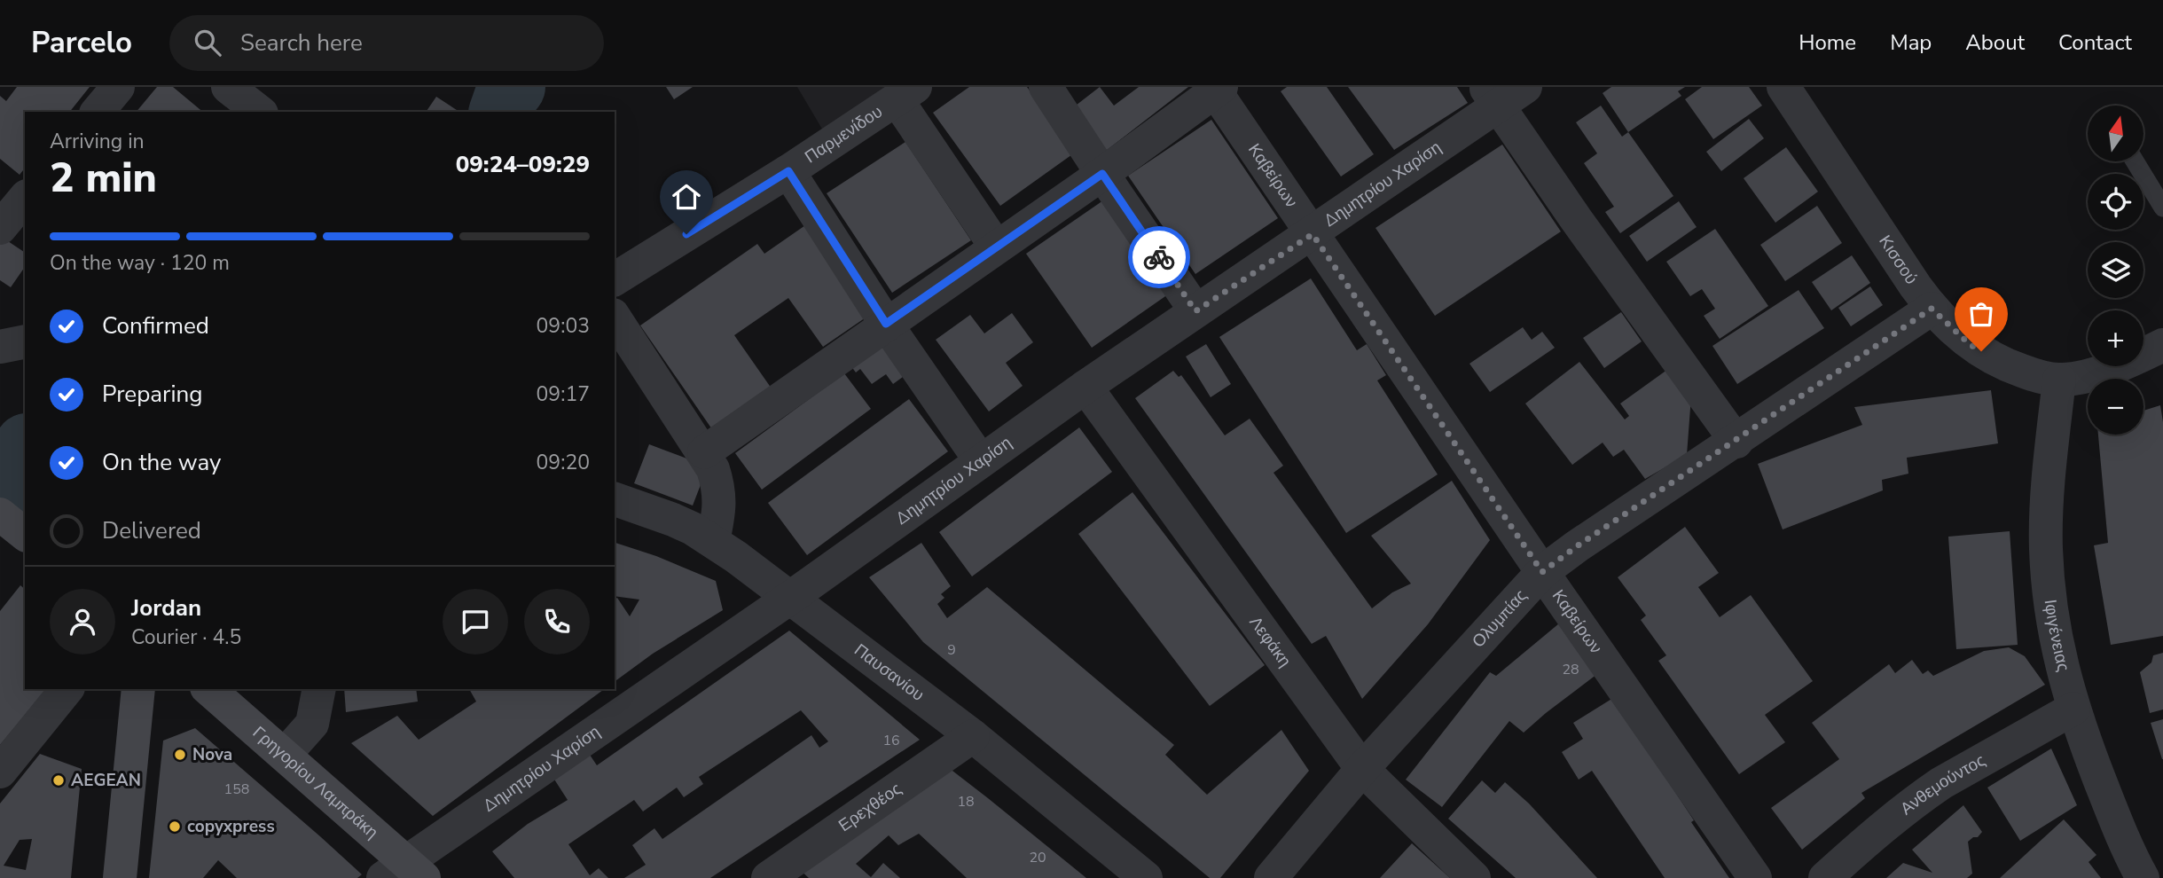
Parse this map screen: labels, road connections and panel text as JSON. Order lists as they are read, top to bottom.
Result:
{
  "streets": {
    "main road": ["Γρηγορίου Λαμπράκη"],
    "street": [
      "Παρμενίδου",
      "Καβείρων",
      "Δημητρίου Χαρίση",
      "Κισσού",
      "Ολυμπίας",
      "Ιφιγένειας",
      "Λεφάκη",
      "Παυσανίου",
      "Ανθεμούντος",
      "Ερεχθέος"
    ]
  },
  "crossings": [
    ["Καβείρων", "Δημητρίου Χαρίση"],
    ["Καβείρων", "Ολυμπίας"],
    ["Δημητρίου Χαρίση", "Λεφάκη"],
    ["Δημητρίου Χαρίση", "Παυσανίου"],
    ["Δημητρίου Χαρίση", "Γρηγορίου Λαμπράκη"],
    ["Κισσού", "Ολυμπίας"],
    ["Κισσού", "Ιφιγένειας"],
    ["Ολυμπίας", "Λεφάκη"],
    ["Ιφιγένειας", "Ανθεμούντος"],
    ["Παυσανίου", "Ερεχθέος"]
  ],
  "places": ["Nova", "AEGEAN", "copyxpress"],
  "house_numbers": [
    "9",
    "28",
    "16",
    "158",
    "18",
    "20"
  ],
  "north": "top",
  "page": {
    "header": "Parcelo",
    "search": "Search here",
    "nav": [
      "Home",
      "Map",
      "About",
      "Contact"
    ],
    "map_buttons": ["+", "−"],
    "heading": ["2 min", "Arriving in", "09:24–09:29"],
    "panel": ["Jordan", "Courier · 4.5"],
    "bar": "On the way · 120 m",
    "list": [
      ["Confirmed", "09:03"],
      ["Preparing", "09:17"],
      ["On the way", "09:20"],
      "Delivered"
    ]
  }
}
